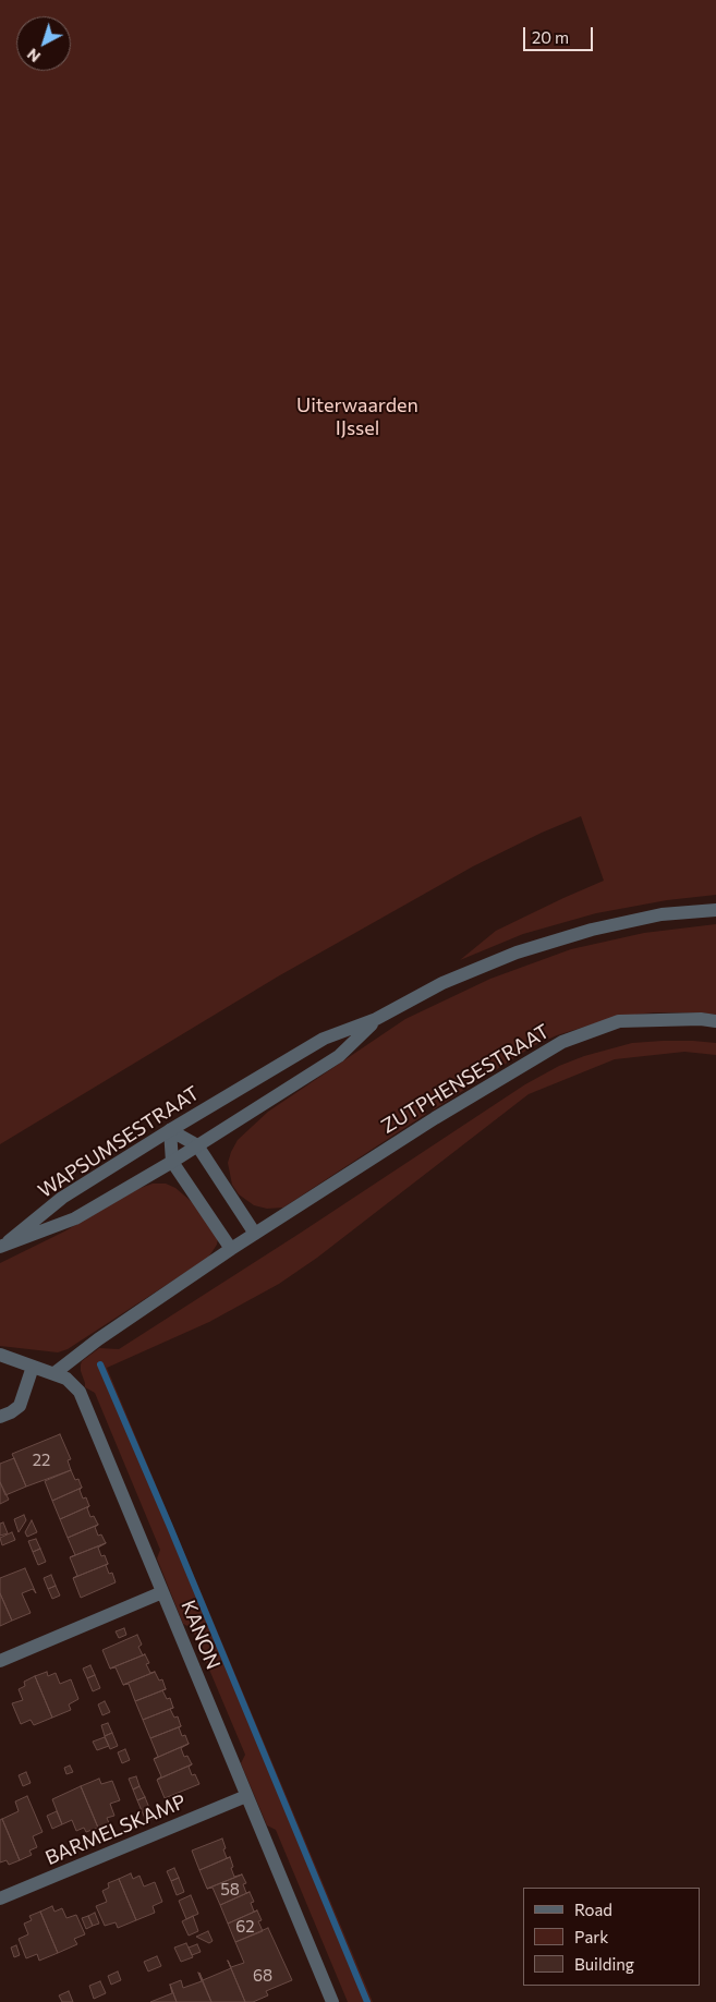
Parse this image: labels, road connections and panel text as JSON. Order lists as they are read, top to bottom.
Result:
{
  "streets": {
    "street": [
      "ZUTPHENSESTRAAT",
      "WAPSUMSESTRAAT",
      "KANON",
      "BARMELSKAMP"
    ]
  },
  "crossings": [
    ["ZUTPHENSESTRAAT", "KANON"],
    ["KANON", "BARMELSKAMP"]
  ],
  "parks": ["Uiterwaarden IJssel"],
  "house_numbers": [
    "22",
    "58",
    "62",
    "68"
  ],
  "legend": ["Road", "Park", "Building"],
  "scale_bar": "20 m",
  "north": "bottom left"
}
